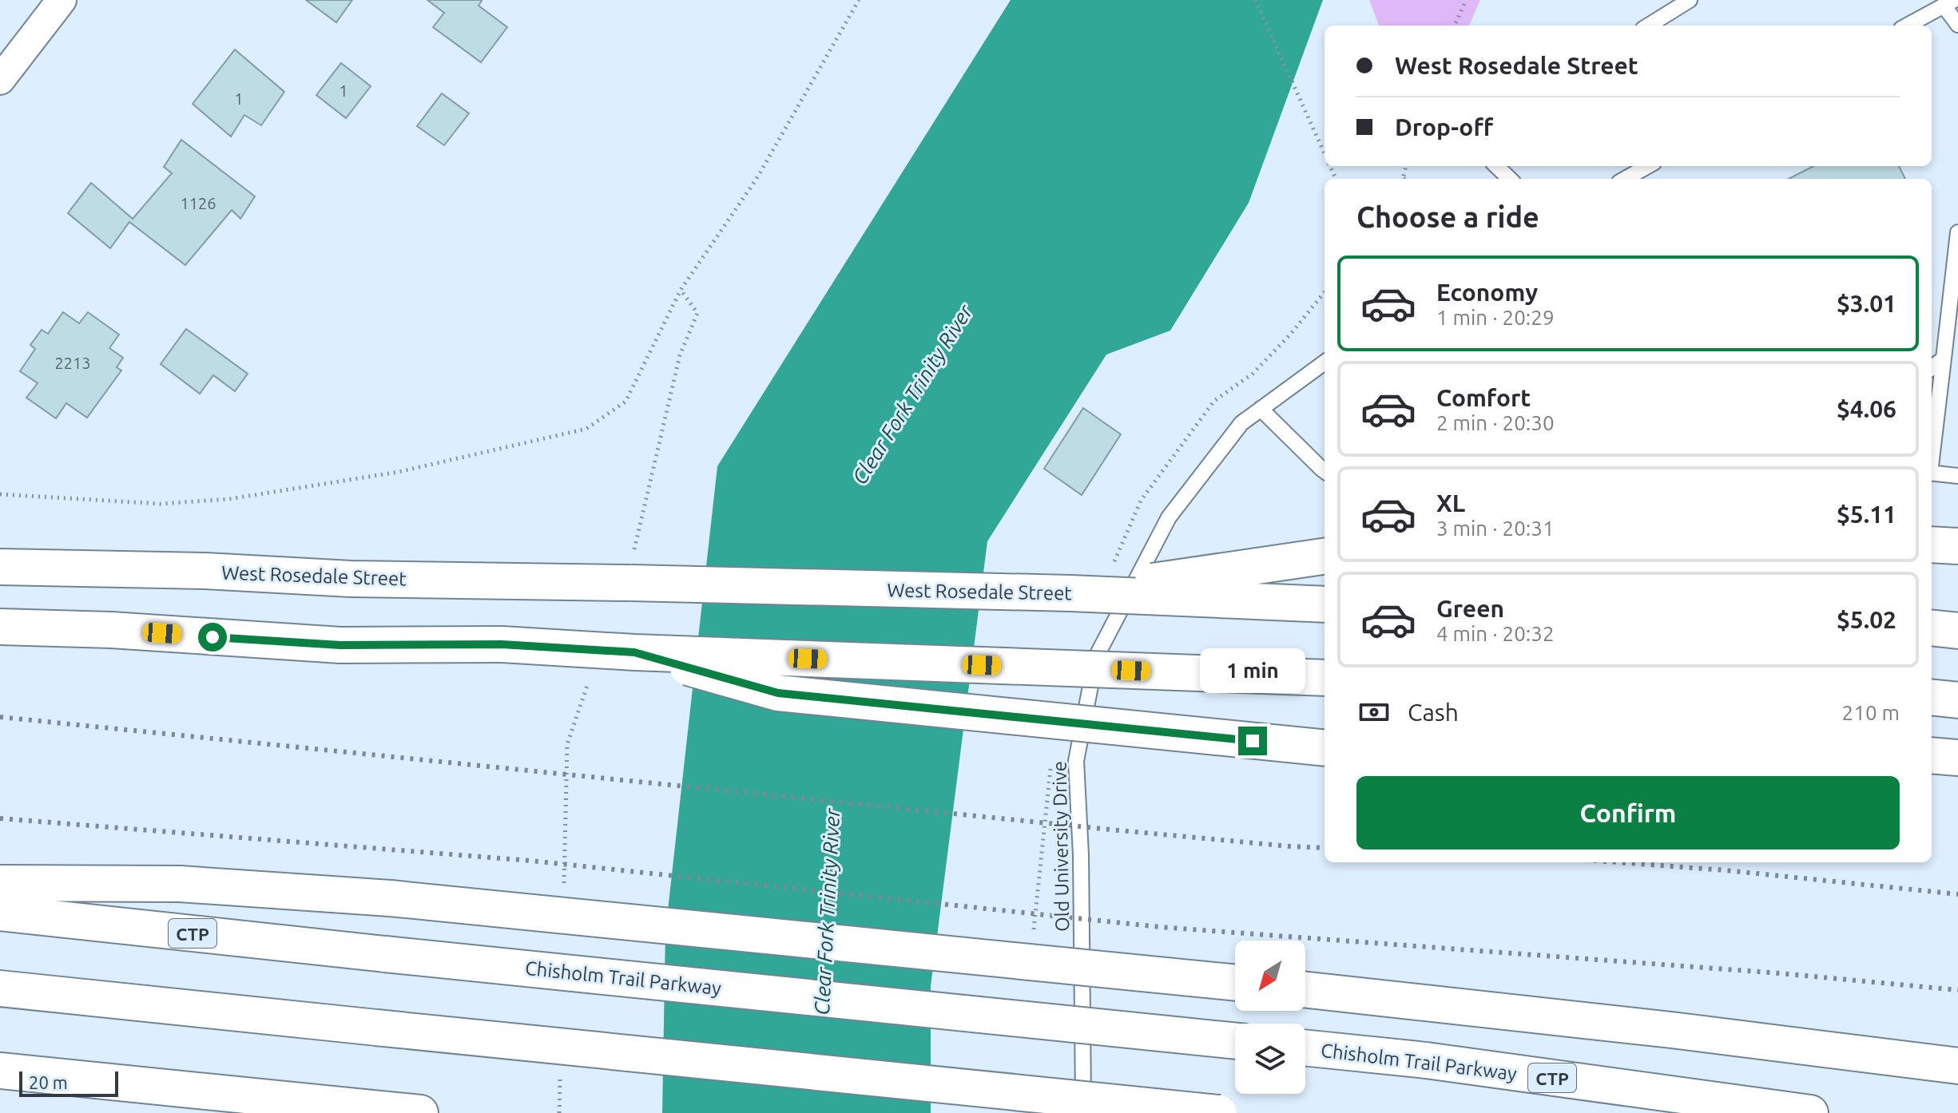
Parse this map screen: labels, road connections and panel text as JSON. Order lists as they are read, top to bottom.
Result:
{
  "streets": {
    "main road": ["West Rosedale Street", "CTP", "Chisholm Trail Parkway"],
    "lane": ["Old University Drive"]
  },
  "water": ["Clear Fork Trinity River"],
  "house_numbers": [
    "1",
    "1",
    "1126",
    "2213"
  ],
  "scale_bar": "20 m",
  "north": "bottom left",
  "page": {
    "banner": ["West Rosedale Street", "Drop-off"],
    "heading": "Choose a ride",
    "list": [
      {
        "name": "Economy",
        "note": "1 min · 20:29",
        "value": "$3.01"
      },
      {
        "name": "Comfort",
        "note": "2 min · 20:30",
        "value": "$4.06"
      },
      {
        "name": "XL",
        "note": "3 min · 20:31",
        "value": "$5.11"
      },
      {
        "name": "Green",
        "note": "4 min · 20:32",
        "value": "$5.02"
      }
    ],
    "bubble": "1 min",
    "pay": ["Cash", "210 m"],
    "buttons": "Confirm",
    "scale": "20 m"
  }
}
